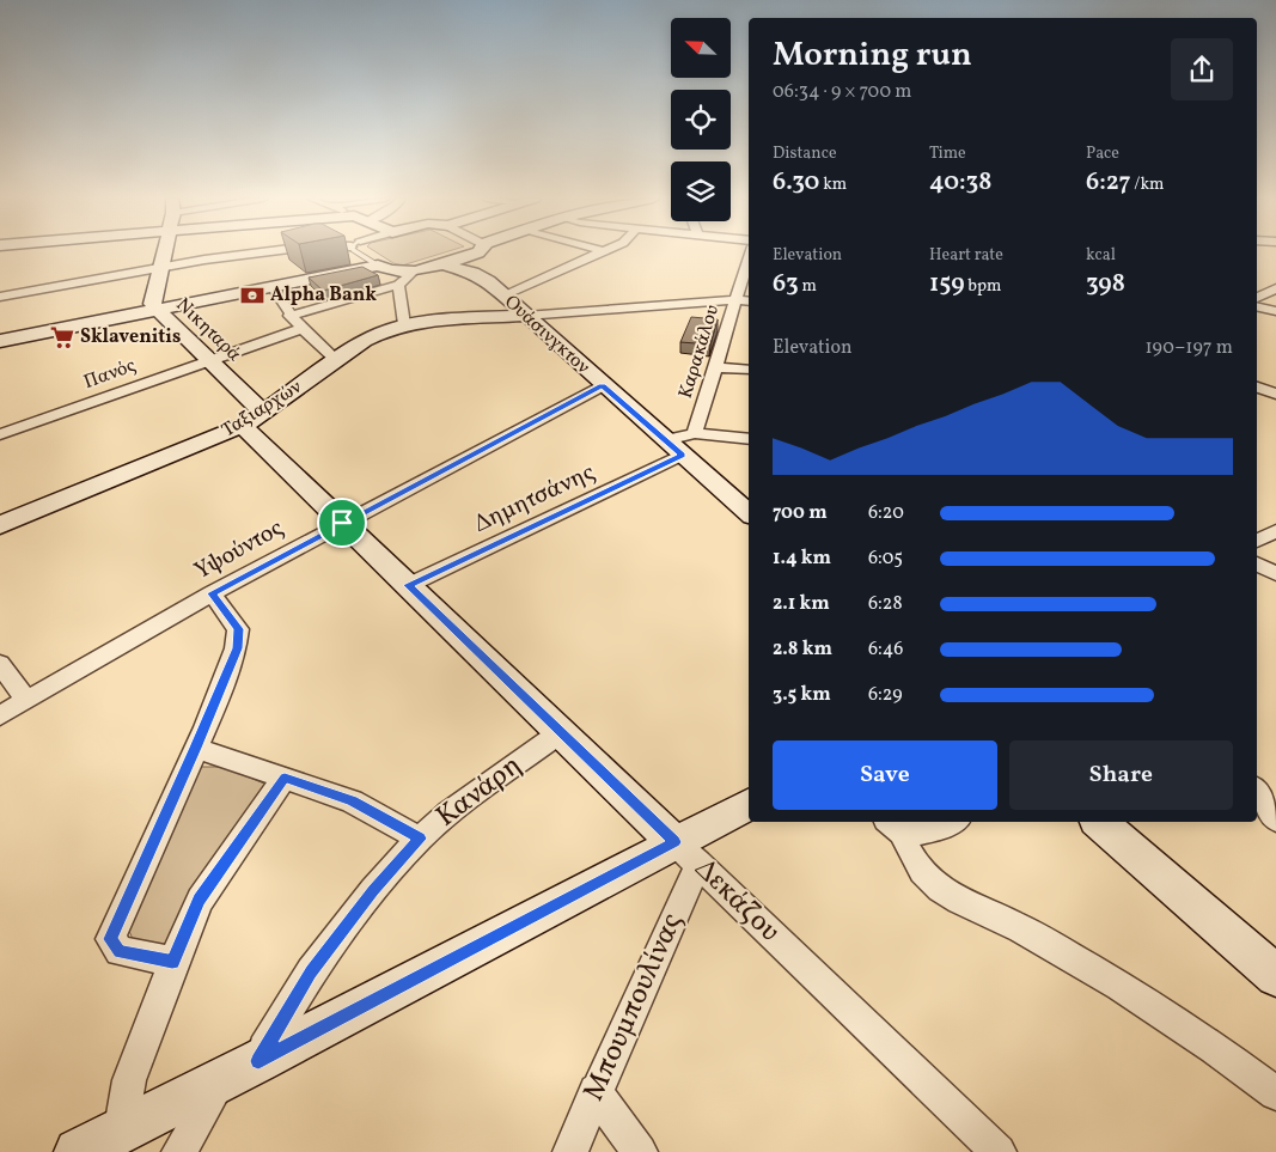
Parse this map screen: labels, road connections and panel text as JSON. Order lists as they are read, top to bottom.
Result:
{
  "streets": {
    "main road": [
      "Νικηταρά",
      "Ουάσινγκτον",
      "Ταξιαρχών",
      "Δεκάζου"
    ],
    "street": [
      "Καρακάλου",
      "Πανός",
      "Δημητσάνης",
      "Υψούντος",
      "Κανάρη",
      "Μπουμπουλίνας"
    ]
  },
  "crossings": [
    ["Νικηταρά", "Πανός"],
    ["Νικηταρά", "Ταξιαρχών"],
    ["Νικηταρά", "Δεκάζου"],
    ["Ουάσινγκτον", "Ταξιαρχών"],
    ["Ουάσινγκτον", "Δημητσάνης"],
    ["Ουάσινγκτον", "Υψούντος"],
    ["Ταξιαρχών", "Δεκάζου"],
    ["Δημητσάνης", "Δεκάζου"],
    ["Υψούντος", "Δεκάζου"],
    ["Κανάρη", "Δεκάζου"],
    ["Δεκάζου", "Μπουμπουλίνας"]
  ],
  "places": {
    "bank": ["Alpha Bank"],
    "supermarket": ["Sklavenitis"]
  },
  "north": "top left",
  "page": {
    "heading": ["Morning run", "06:34 · 9 × 700 m"],
    "stats": [
      ["Distance", "6.30 km"],
      ["Time", "40:38"],
      ["Pace", "6:27 /km"],
      ["Elevation", "63 m"],
      ["Heart rate", "159 bpm"],
      ["kcal", "398"]
    ],
    "chart": ["Elevation", "190–197 m"],
    "list": [
      {
        "name": "700 m",
        "note": "6:20"
      },
      {
        "name": "1.4 km",
        "note": "6:05"
      },
      {
        "name": "2.1 km",
        "note": "6:28"
      },
      {
        "name": "2.8 km",
        "note": "6:46"
      },
      {
        "name": "3.5 km",
        "note": "6:29"
      }
    ],
    "buttons": ["Save", "Share"]
  }
}
